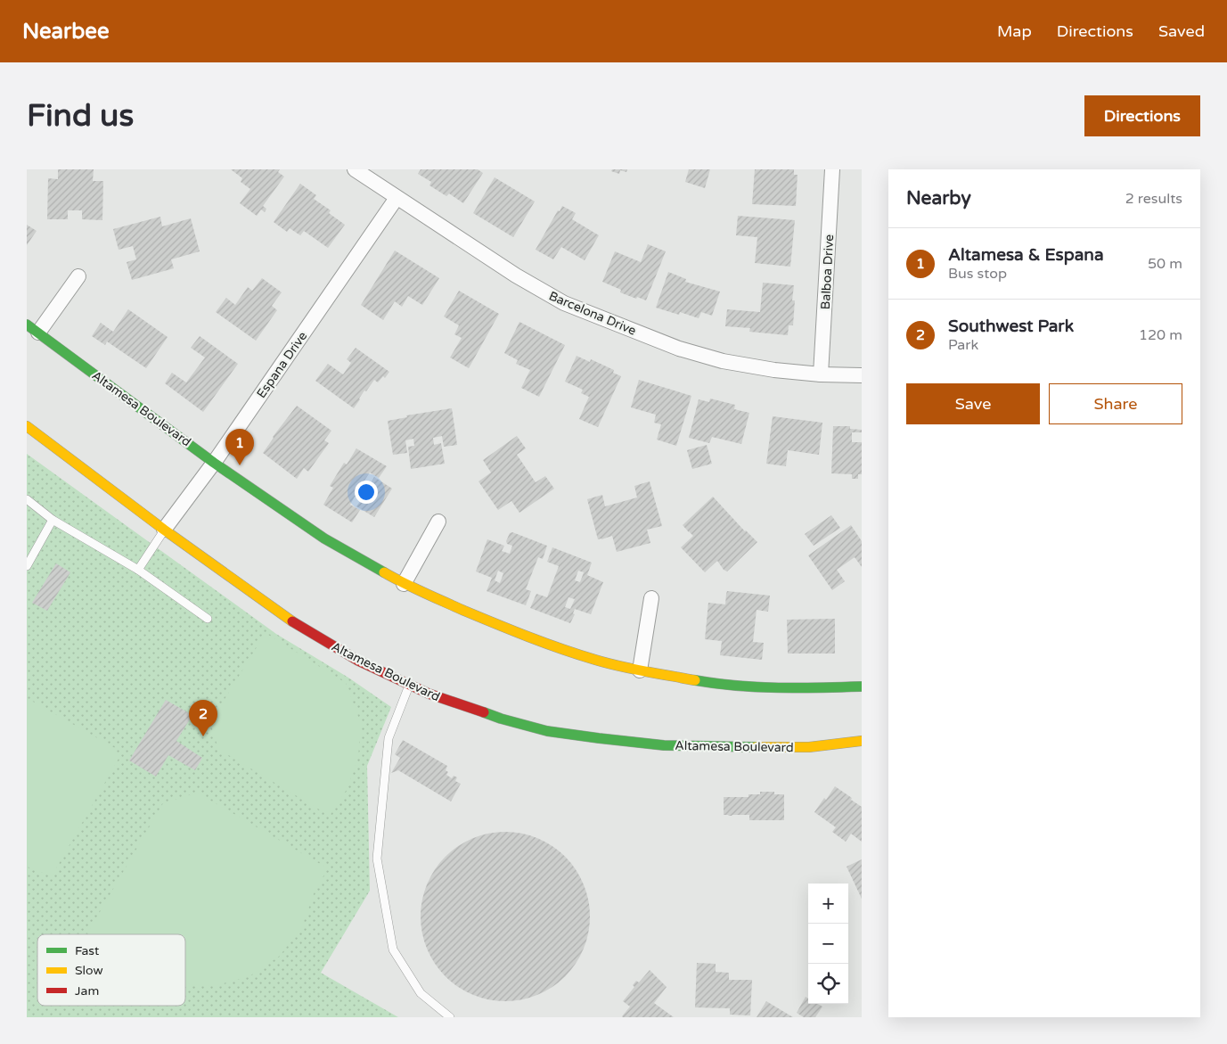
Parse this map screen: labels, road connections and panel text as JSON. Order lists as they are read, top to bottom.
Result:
{
  "streets": {
    "main road": ["Altamesa Boulevard"],
    "street": ["Balboa Drive", "Barcelona Drive", "Espana Drive"]
  },
  "crossings": [
    ["Balboa Drive", "Barcelona Drive"],
    ["Barcelona Drive", "Espana Drive"],
    ["Espana Drive", "Altamesa Boulevard"]
  ],
  "legend": ["Fast", "Slow", "Jam"],
  "page": {
    "header": "Nearbee",
    "nav": ["Map", "Directions", "Saved"],
    "buttons": [
      "Directions",
      ["Save", "Share"]
    ],
    "title": "Find us",
    "heading": ["Nearby", "2 results"],
    "list": [
      {
        "mark": "1",
        "name": "Altamesa & Espana",
        "note": "Bus stop",
        "value": "50 m"
      },
      {
        "mark": "2",
        "name": "Southwest Park",
        "note": "Park",
        "value": "120 m"
      }
    ],
    "pins": ["1", "2"],
    "map_buttons": ["+", "−"]
  }
}
